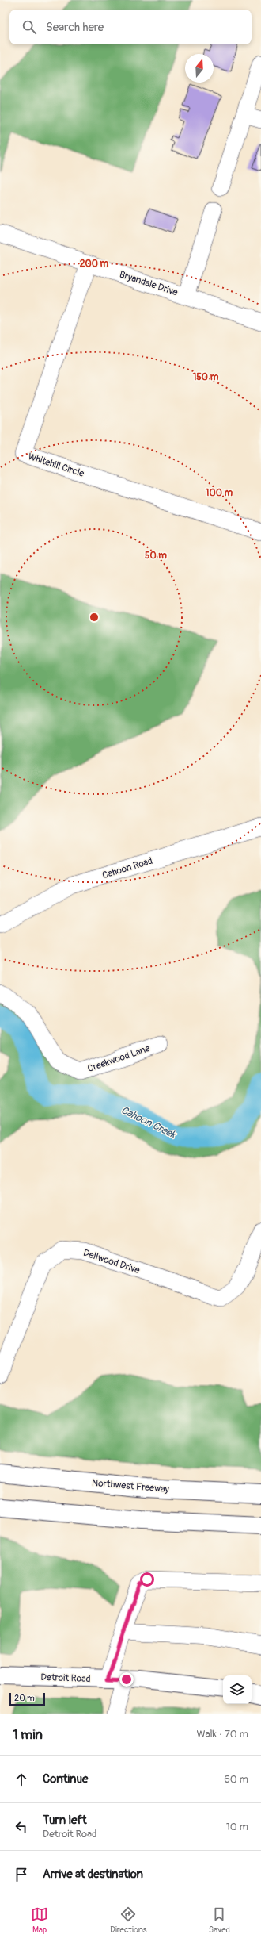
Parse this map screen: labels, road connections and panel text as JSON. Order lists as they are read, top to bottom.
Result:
{
  "streets": {
    "main road": ["Northwest Freeway", "Detroit Road"],
    "street": [
      "Bryandale Drive",
      "Whitehill Circle",
      "Cahoon Road",
      "Creekwood Lane",
      "Dellwood Drive"
    ]
  },
  "crossings": [
    ["Bryandale Drive", "Whitehill Circle"]
  ],
  "water": ["Cahoon Creek"],
  "scale_bar": "20 m",
  "north": "top",
  "page": {
    "search": "Search here",
    "scale": "20 m",
    "heading": ["1 min", "Walk · 70 m"],
    "list": [
      ["Continue", "60 m"],
      ["Turn left", "Detroit Road", "10 m"],
      "Arrive at destination"
    ],
    "nav": ["Map", "Directions", "Saved"]
  },
  "rings": [
    "200 m",
    "150 m",
    "100 m",
    "50 m"
  ]
}
